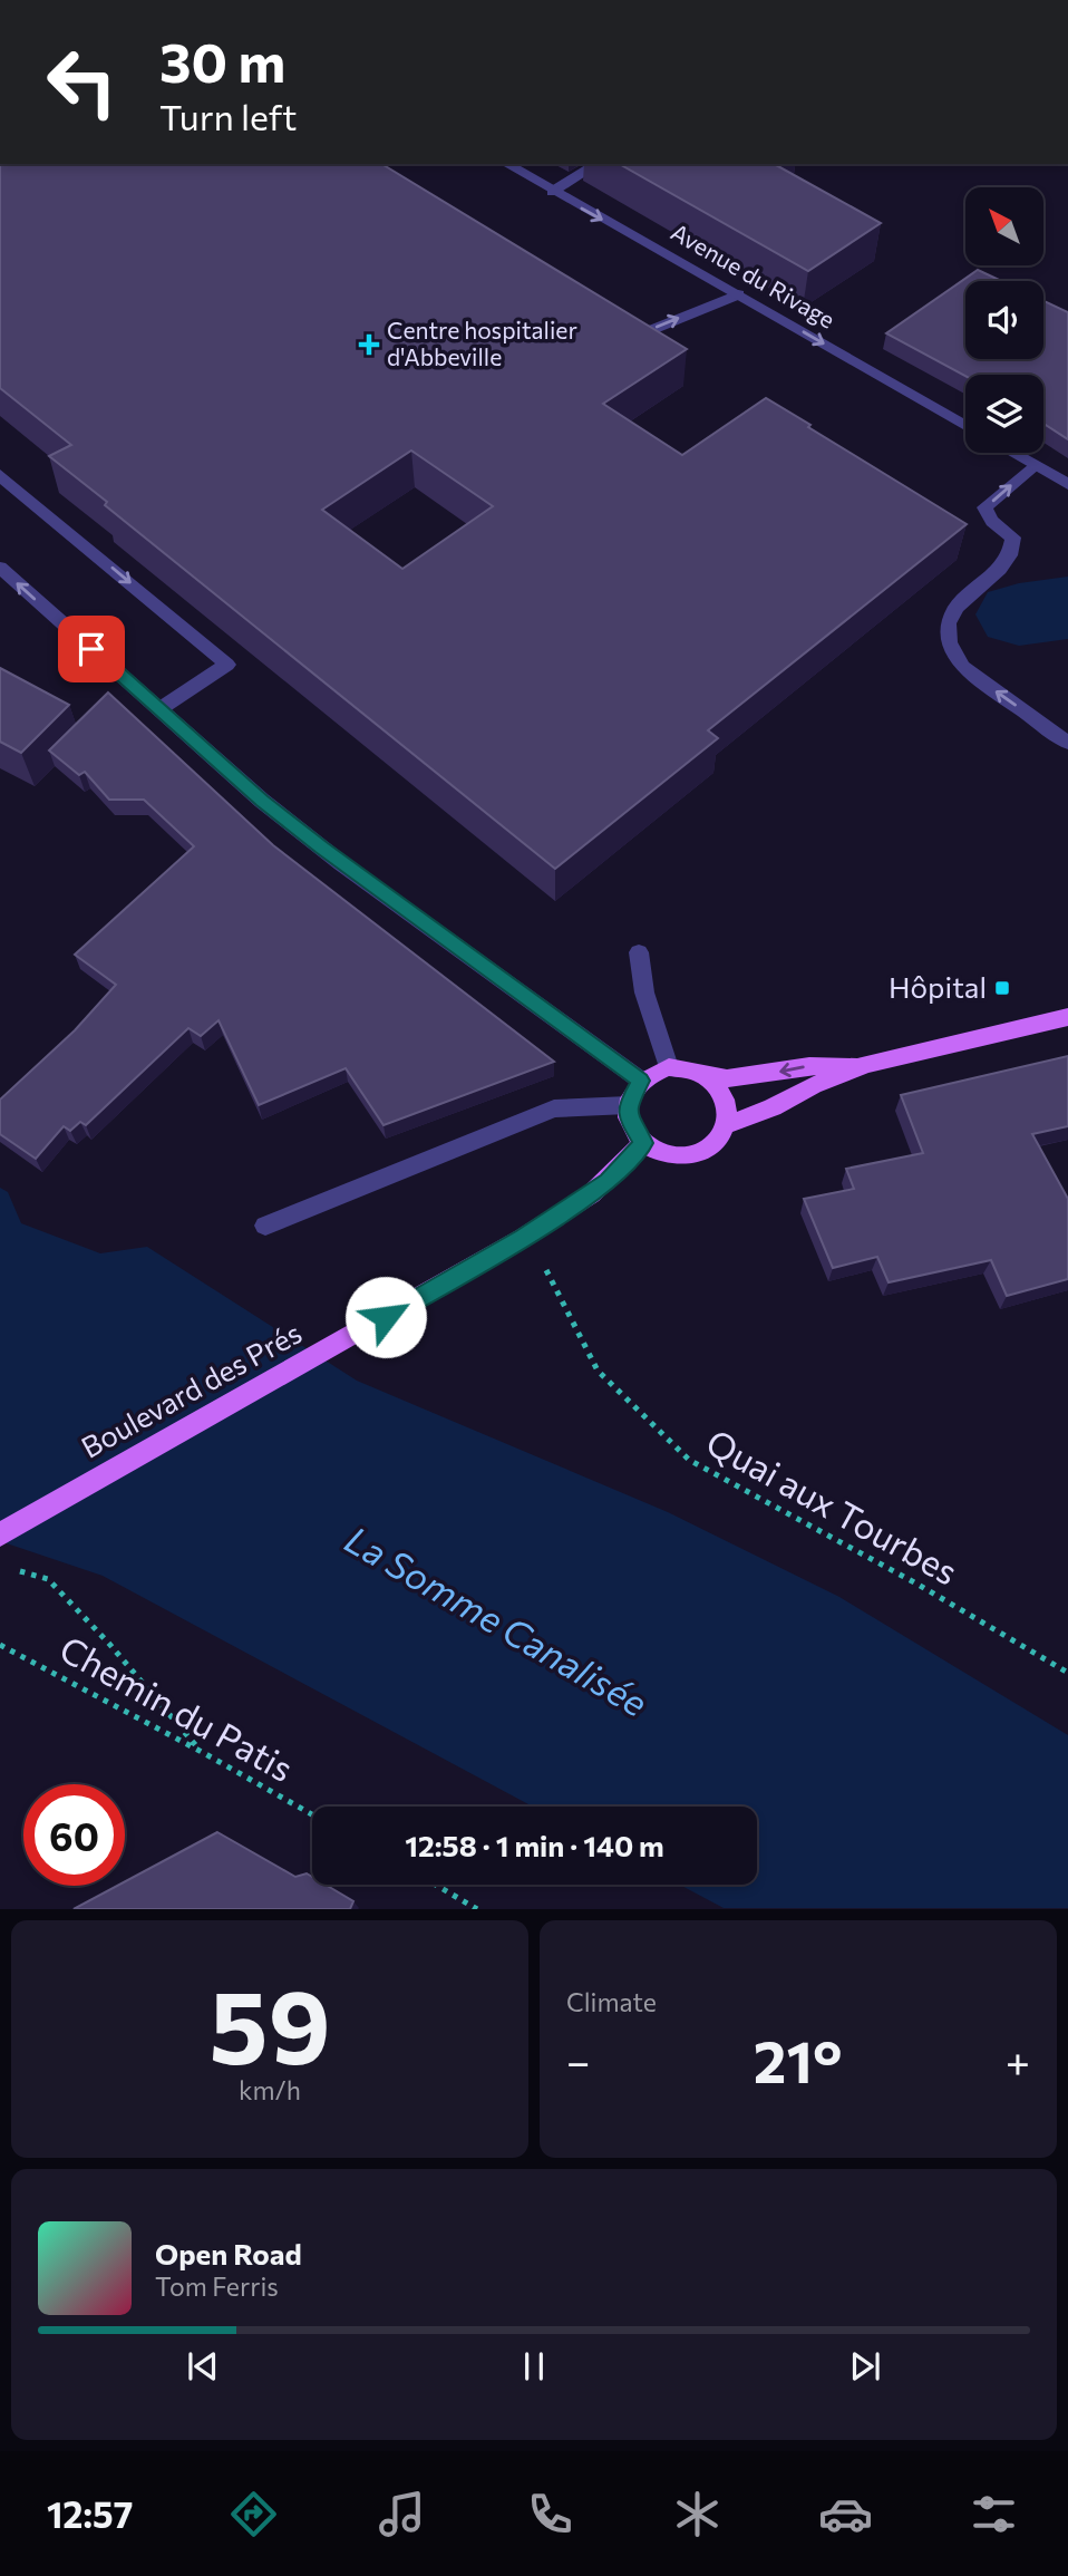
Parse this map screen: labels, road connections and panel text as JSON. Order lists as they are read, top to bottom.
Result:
{
  "streets": {
    "main road": ["Boulevard des Prés"],
    "street": ["Avenue du Rivage"],
    "path": ["Quai aux Tourbes", "Chemin du Patis"]
  },
  "crossings": [
    ["Boulevard des Prés", "Quai aux Tourbes"]
  ],
  "one_way": ["Avenue du Rivage"],
  "water": ["La Somme Canalisée"],
  "places": {
    "health": ["Centre hospitalier d'Abbeville"],
    "transit": ["Hôpital"]
  },
  "north": "top left",
  "page": {
    "turn": ["30 m", "Turn left"],
    "limit": "60",
    "trip": "12:58 · 1 min · 140 m",
    "tile": [
      ["59", "km/h"],
      "Climate"
    ],
    "heat": ["−", "21°", "+"],
    "song": ["Open Road", "Tom Ferris"],
    "tabs": "12:57"
  }
}
